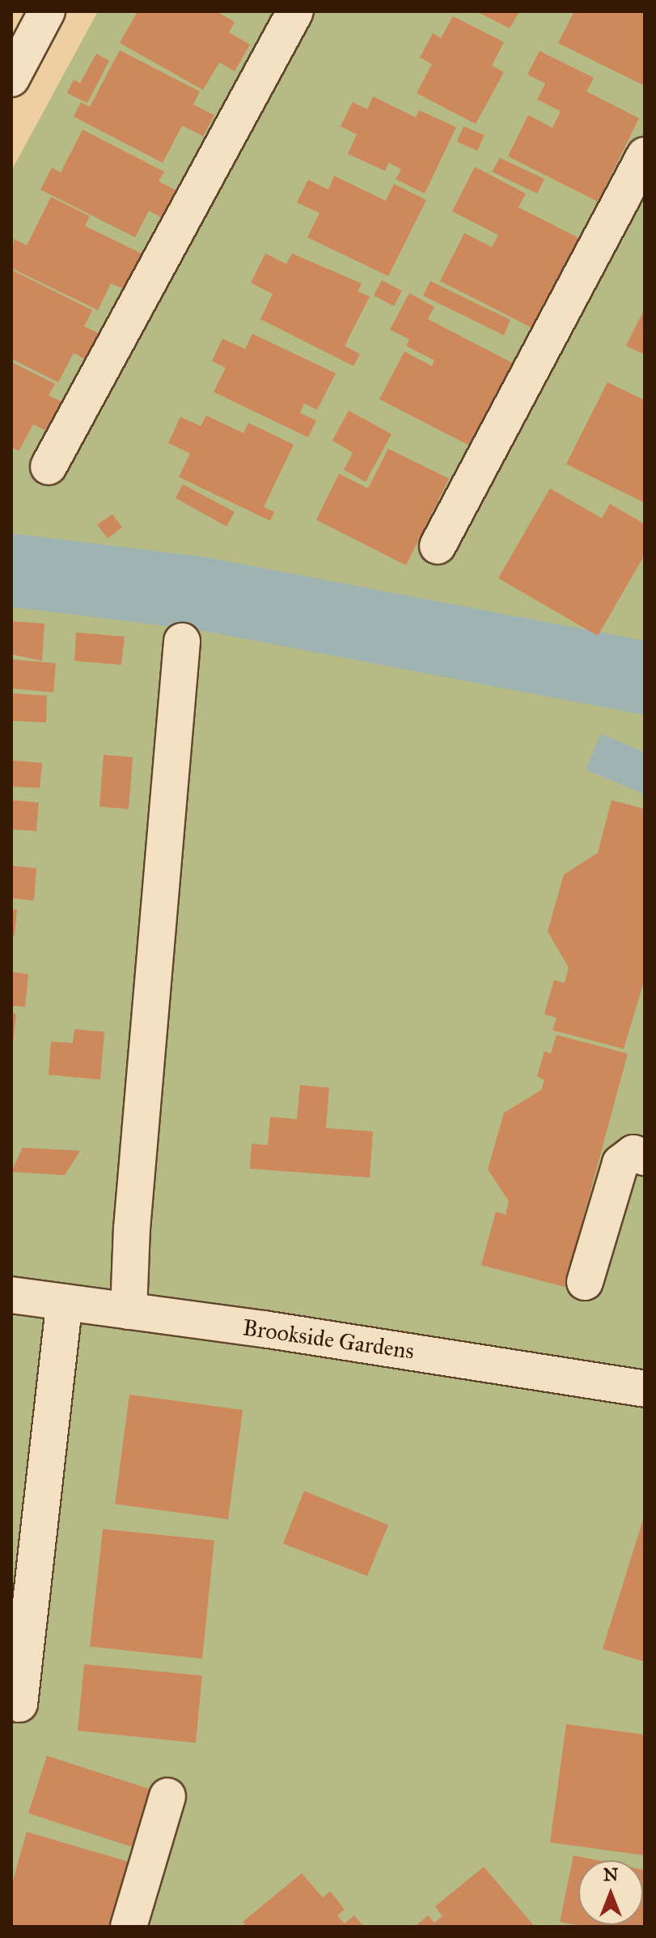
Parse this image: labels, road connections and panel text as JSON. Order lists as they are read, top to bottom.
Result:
{
  "streets": {
    "street": ["Brookside Gardens"]
  },
  "north": "top"
}
